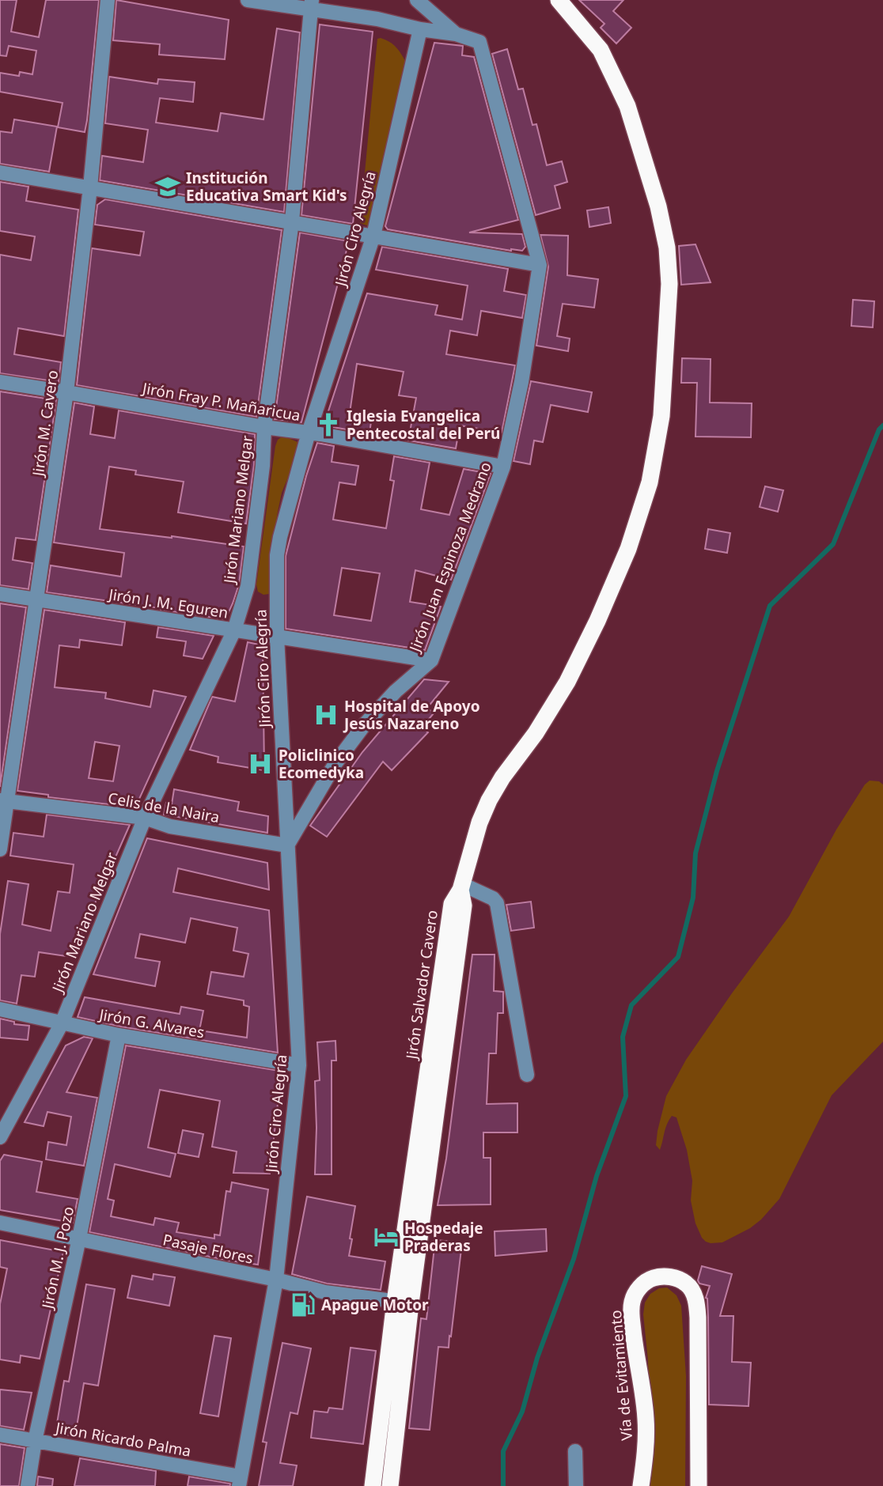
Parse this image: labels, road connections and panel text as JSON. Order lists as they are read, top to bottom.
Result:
{
  "streets": {
    "highway": ["Jirón Salvador Cavero", "Vía de Evitamiento"],
    "street": [
      "Jirón Ciro Alegría",
      "Jirón Fray P. Mañaricua",
      "Jirón M. Cavero",
      "Jirón Mariano Melgar",
      "Jirón Juan Espinoza Medrano",
      "Jirón J. M. Eguren",
      "Celis de la Naira",
      "Jirón G. Alvares",
      "Pasaje Flores",
      "Jirón M. J. Pozo",
      "Jirón Ricardo Palma"
    ]
  },
  "crossings": [
    ["Jirón Ciro Alegría", "Jirón Fray P. Mañaricua"],
    ["Jirón Ciro Alegría", "Jirón Juan Espinoza Medrano"],
    ["Jirón Ciro Alegría", "Jirón J. M. Eguren"],
    ["Jirón Ciro Alegría", "Celis de la Naira"],
    ["Jirón Ciro Alegría", "Jirón G. Alvares"],
    ["Jirón Ciro Alegría", "Pasaje Flores"],
    ["Jirón Ciro Alegría", "Jirón Ricardo Palma"],
    ["Jirón Fray P. Mañaricua", "Jirón M. Cavero"],
    ["Jirón Fray P. Mañaricua", "Jirón Mariano Melgar"],
    ["Jirón Fray P. Mañaricua", "Jirón Juan Espinoza Medrano"],
    ["Jirón M. Cavero", "Jirón J. M. Eguren"],
    ["Jirón M. Cavero", "Celis de la Naira"],
    ["Jirón Mariano Melgar", "Jirón J. M. Eguren"],
    ["Jirón Mariano Melgar", "Celis de la Naira"],
    ["Jirón Mariano Melgar", "Jirón G. Alvares"],
    ["Jirón Juan Espinoza Medrano", "Jirón J. M. Eguren"],
    ["Jirón Juan Espinoza Medrano", "Celis de la Naira"],
    ["Jirón Salvador Cavero", "Pasaje Flores"],
    ["Jirón G. Alvares", "Jirón M. J. Pozo"],
    ["Pasaje Flores", "Jirón M. J. Pozo"],
    ["Jirón M. J. Pozo", "Jirón Ricardo Palma"]
  ],
  "places": {
    "school or university": ["Institución Educativa Smart Kid's"],
    "church": ["Iglesia Evangelica Pentecostal del Perú"],
    "hospital": ["Hospital de Apoyo Jesús Nazareno", "Policlinico Ecomedyka"],
    "hotel": ["Hospedaje Praderas"],
    "fuel station": ["Apague Motor"]
  }
}
